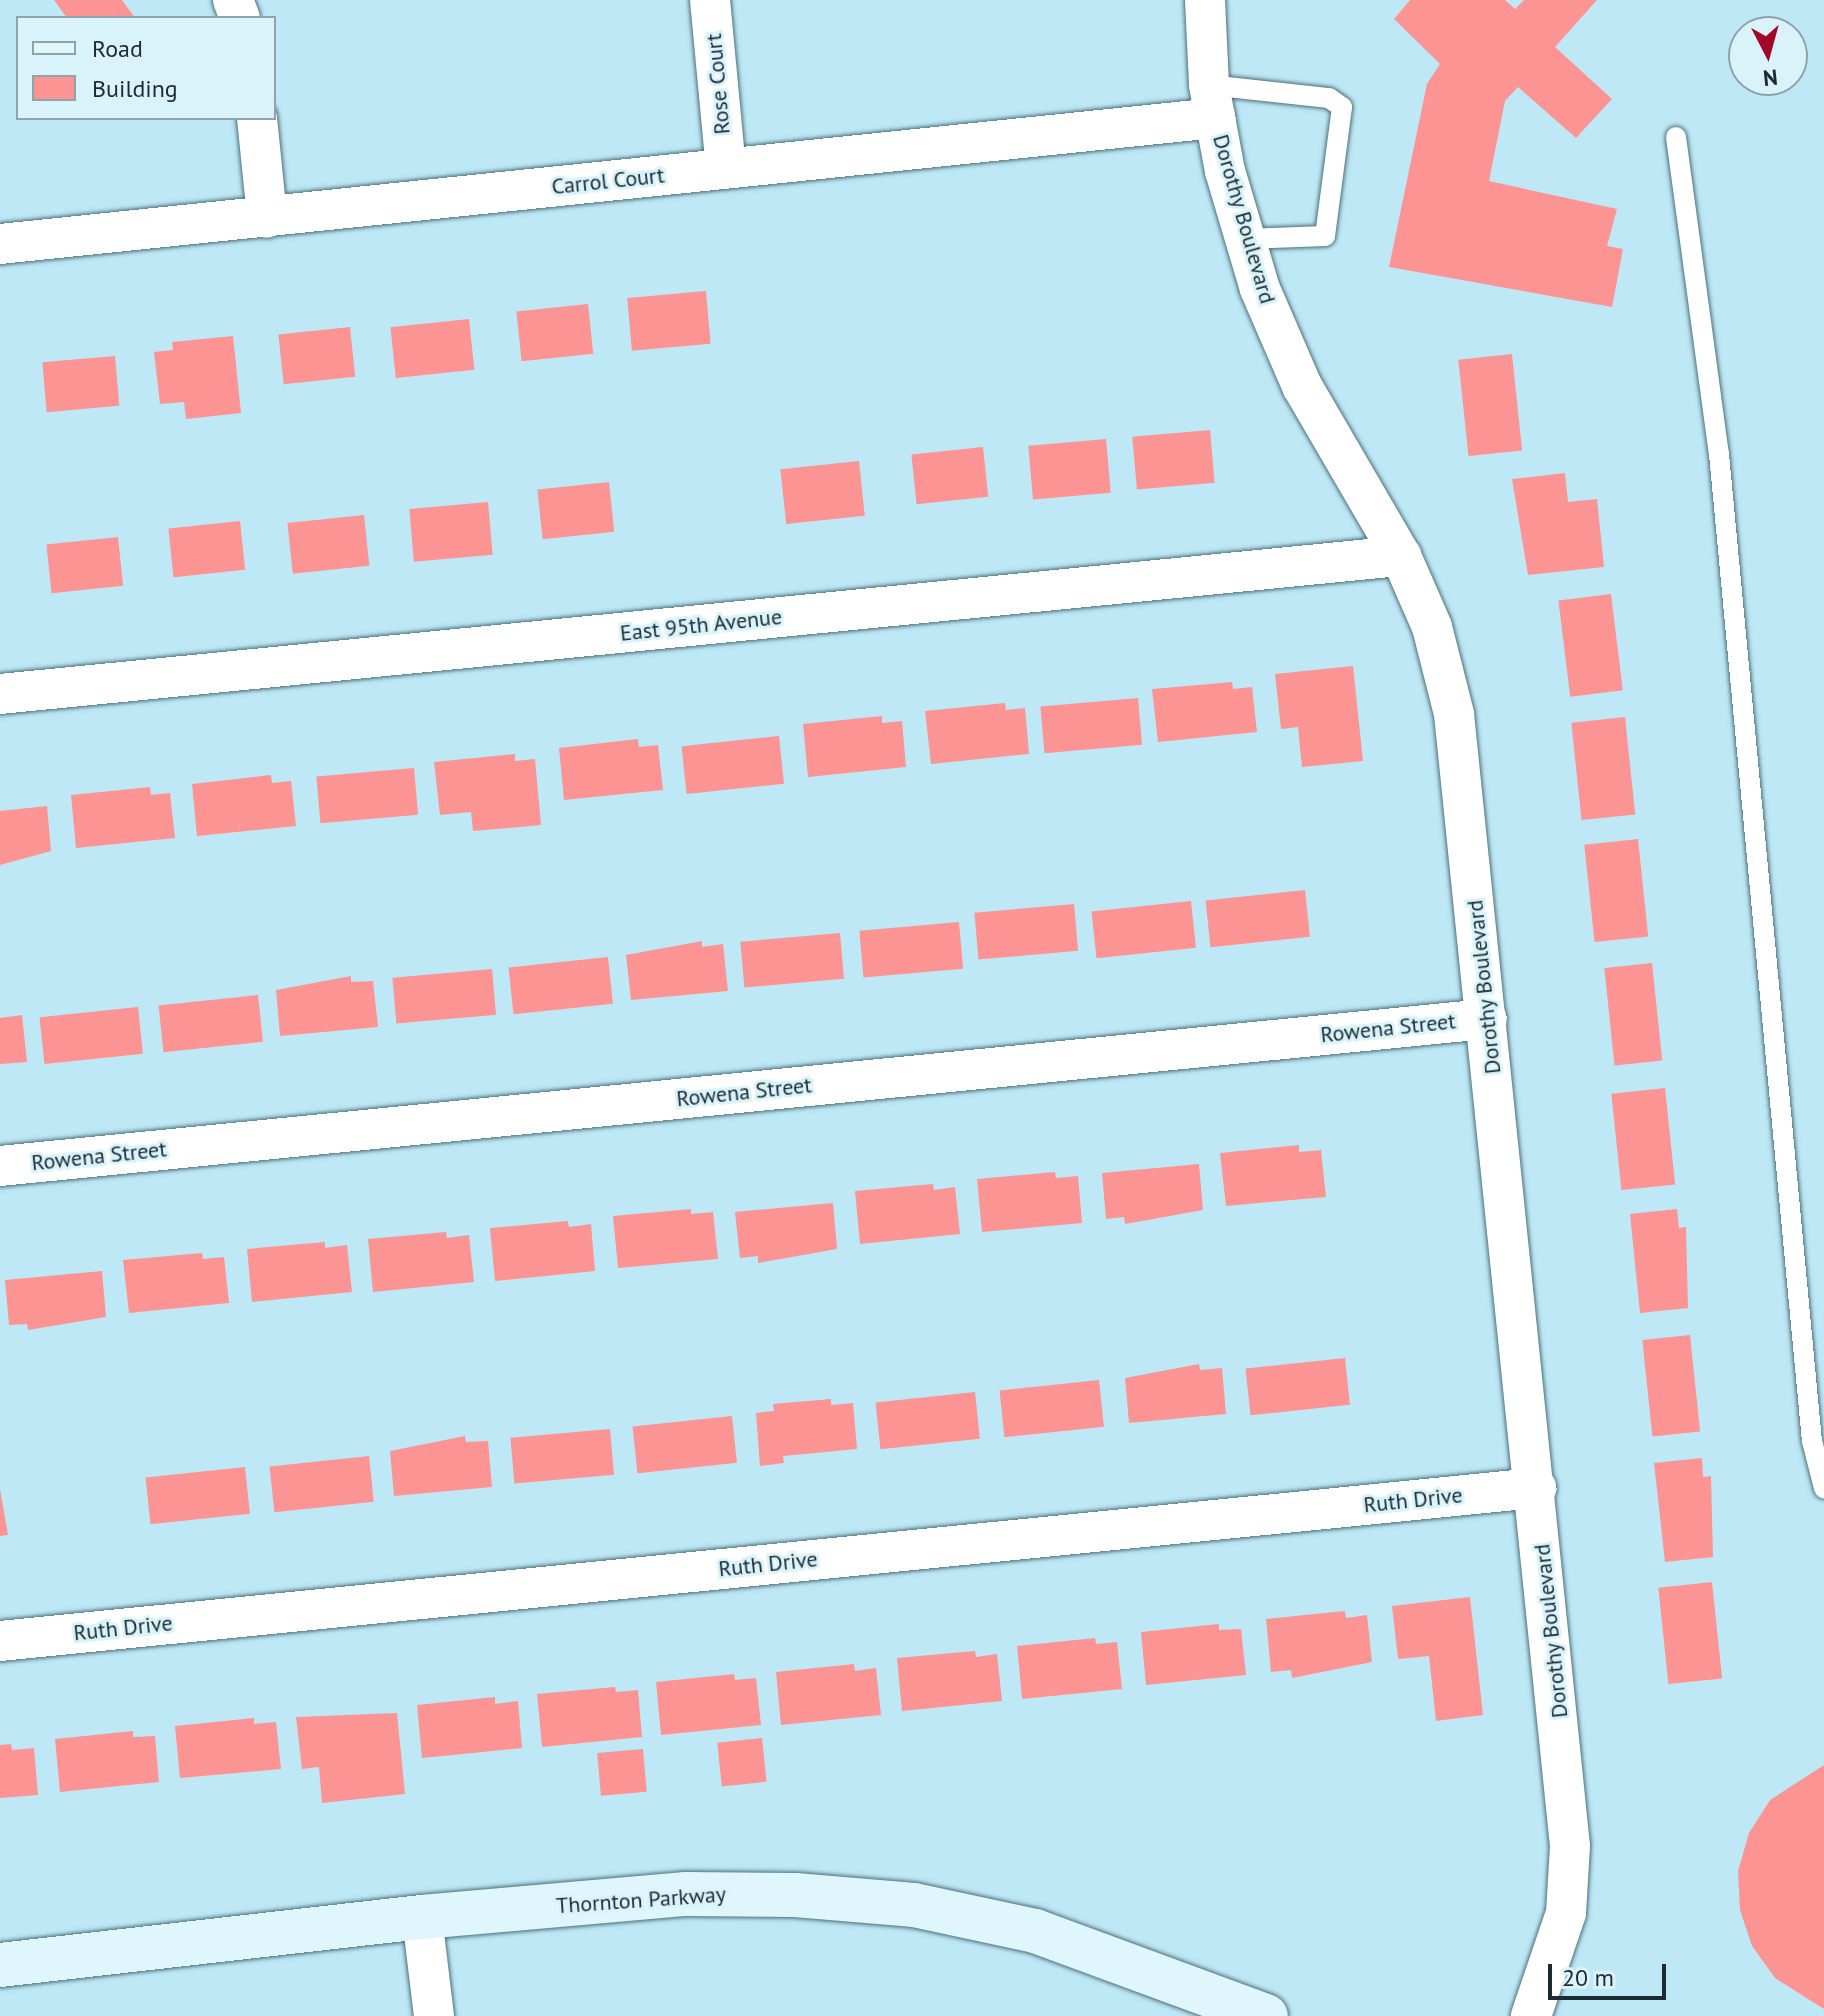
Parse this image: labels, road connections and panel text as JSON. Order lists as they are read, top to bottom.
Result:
{
  "streets": {
    "main road": ["Thornton Parkway"],
    "street": [
      "Rose Court",
      "Carrol Court",
      "Dorothy Boulevard",
      "East 95th Avenue",
      "Rowena Street",
      "Ruth Drive"
    ]
  },
  "crossings": [
    ["Rose Court", "Carrol Court"],
    ["Carrol Court", "Dorothy Boulevard"],
    ["Dorothy Boulevard", "East 95th Avenue"],
    ["Dorothy Boulevard", "Rowena Street"],
    ["Dorothy Boulevard", "Ruth Drive"]
  ],
  "legend": ["Road", "Building"],
  "scale_bar": "20 m",
  "north": "bottom"
}
